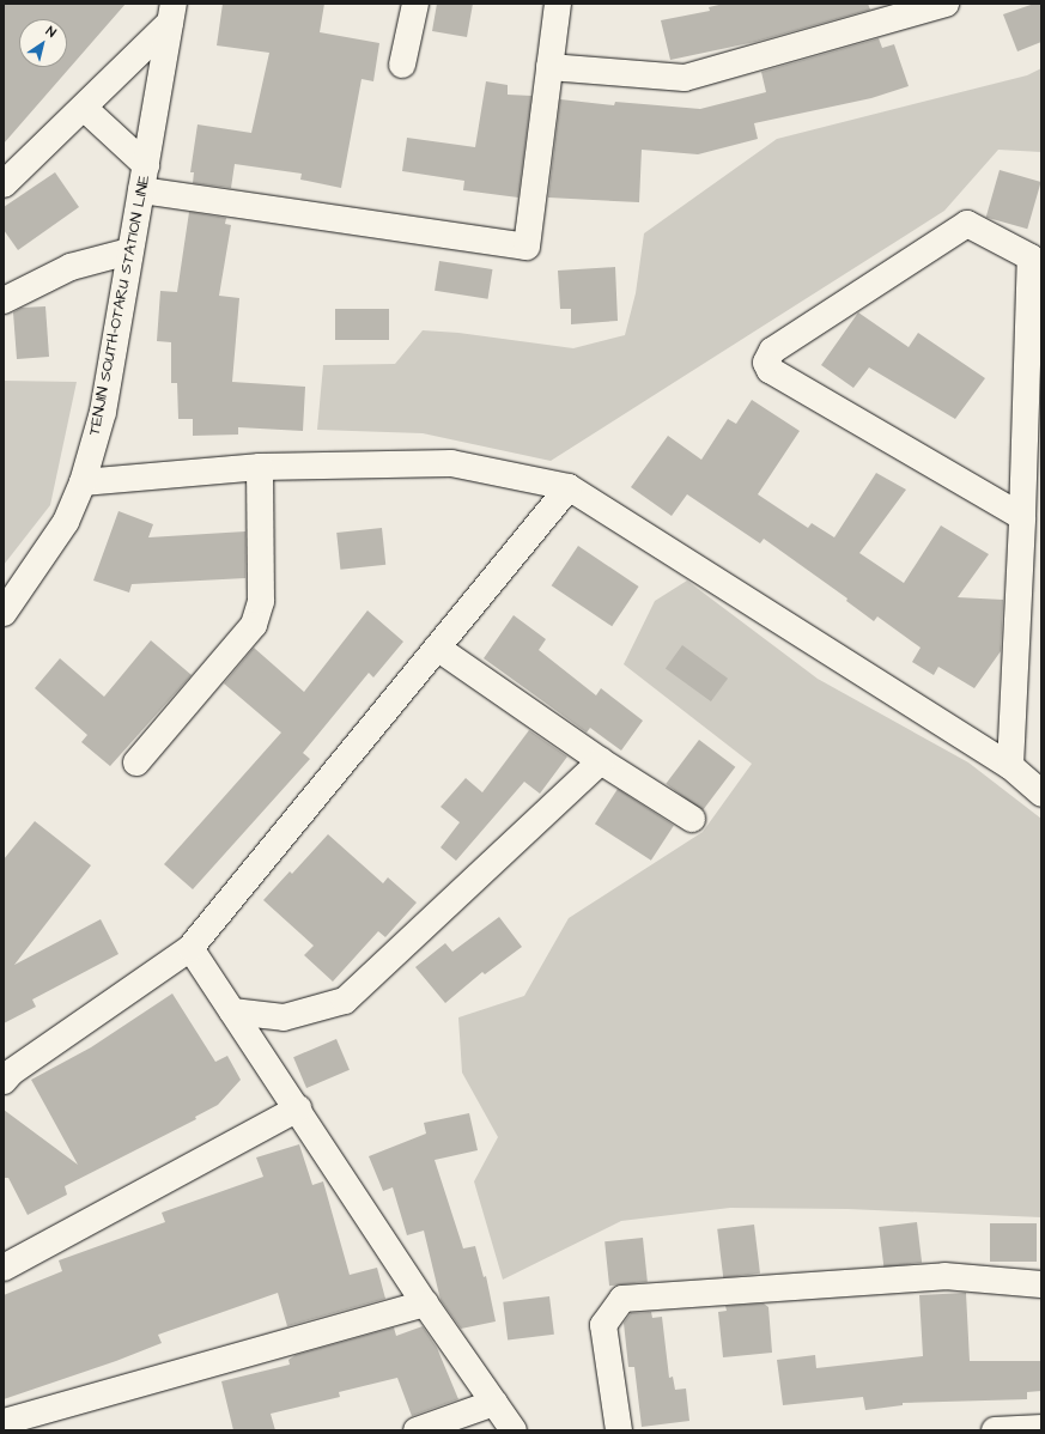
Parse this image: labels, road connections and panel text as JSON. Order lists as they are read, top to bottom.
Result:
{
  "streets": {
    "street": ["TENJIN SOUTH-OTARU STATION LINE"]
  },
  "north": "top right"
}
